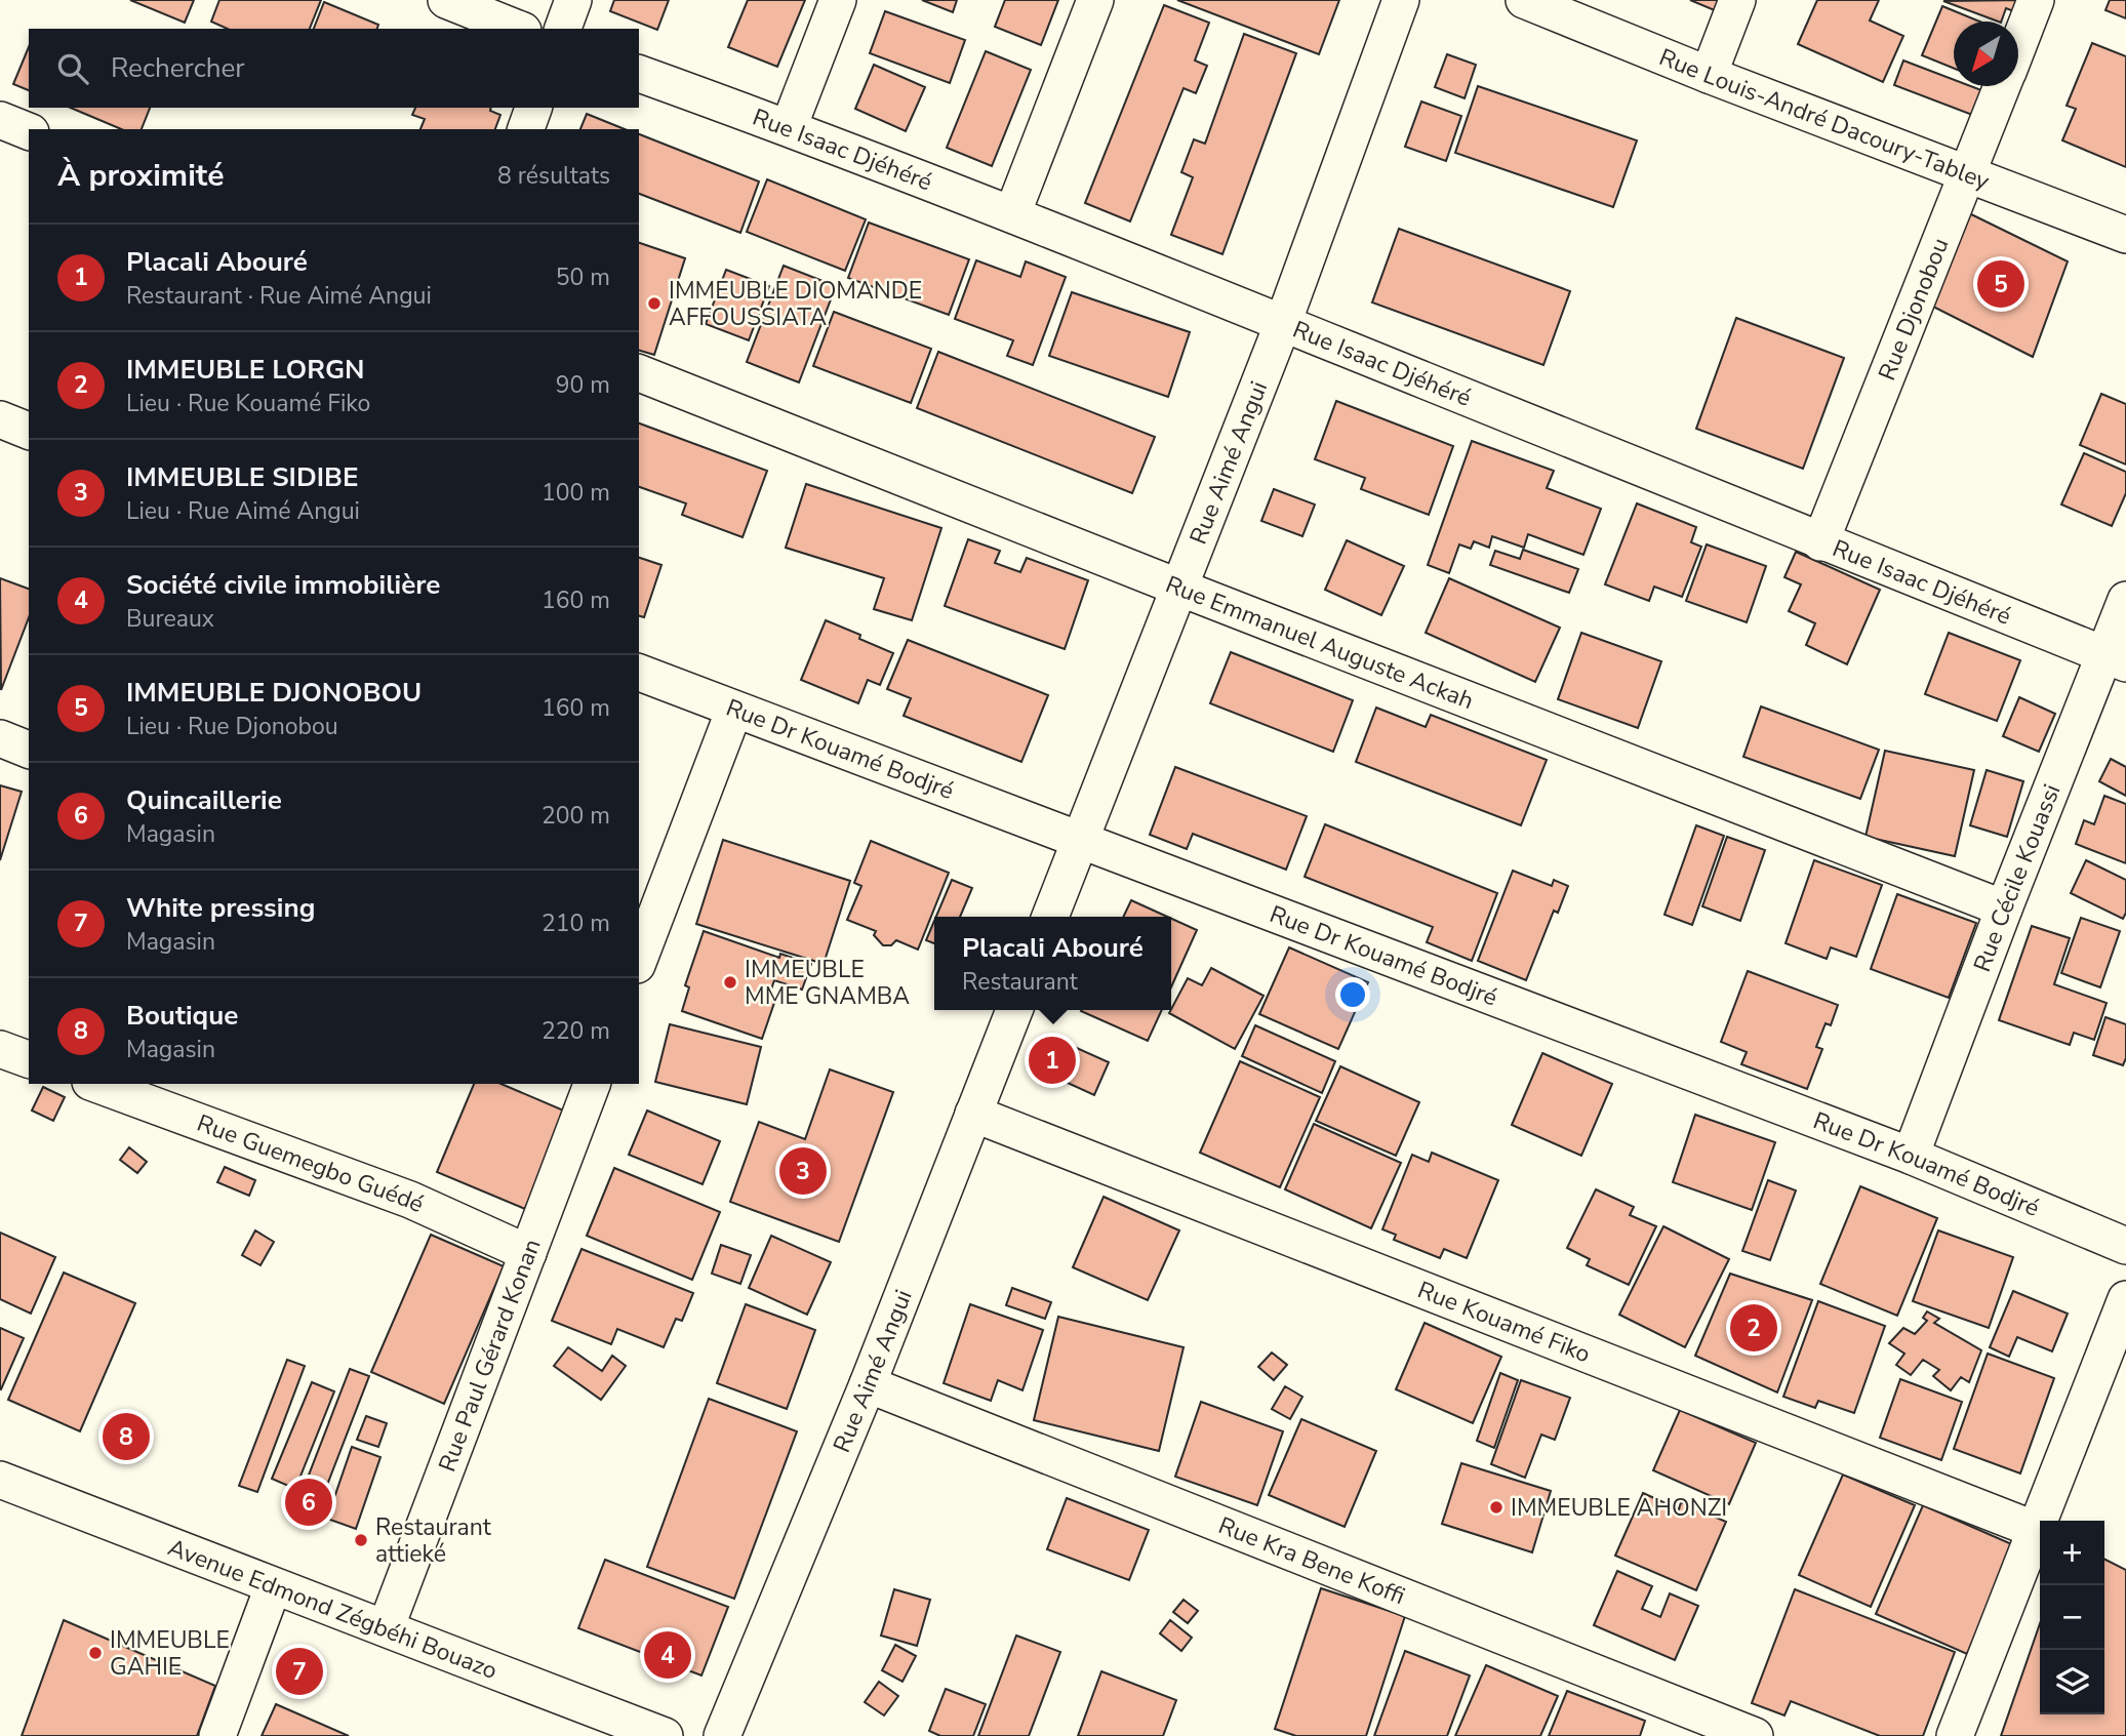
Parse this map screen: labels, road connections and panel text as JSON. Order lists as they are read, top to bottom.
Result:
{
  "streets": {
    "street": [
      "Rue Louis-André Dacoury-Tabley",
      "Rue Isaac Djéhéré",
      "Rue Djonobou",
      "Rue Aimé Angui",
      "Rue Emmanuel Auguste Ackah",
      "Rue Dr Kouamé Bodjré",
      "Rue Cécile Kouassi",
      "Rue Guemegbo Guédé",
      "Rue Kouamé Fiko",
      "Rue Paul Gérard Konan",
      "Rue Kra Bene Koffi",
      "Avenue Edmond Zégbéhi Bouazo"
    ]
  },
  "crossings": [
    ["Rue Louis-André Dacoury-Tabley", "Rue Djonobou"],
    ["Rue Isaac Djéhéré", "Rue Djonobou"],
    ["Rue Isaac Djéhéré", "Rue Aimé Angui"],
    ["Rue Isaac Djéhéré", "Rue Cécile Kouassi"],
    ["Rue Aimé Angui", "Rue Emmanuel Auguste Ackah"],
    ["Rue Aimé Angui", "Rue Dr Kouamé Bodjré"],
    ["Rue Aimé Angui", "Rue Kouamé Fiko"],
    ["Rue Aimé Angui", "Rue Kra Bene Koffi"],
    ["Rue Emmanuel Auguste Ackah", "Rue Cécile Kouassi"],
    ["Rue Dr Kouamé Bodjré", "Rue Cécile Kouassi"],
    ["Rue Guemegbo Guédé", "Rue Paul Gérard Konan"],
    ["Rue Paul Gérard Konan", "Avenue Edmond Zégbéhi Bouazo"]
  ],
  "places": [
    "IMMEUBLE DIOMANDE AFFOUSSIATA",
    "IMMEUBLE MME GNAMBA",
    "IMMEUBLE AHONZI",
    "Restaurant attieké",
    "IMMEUBLE GAHIE"
  ],
  "north": "bottom left",
  "page": {
    "search": "Rechercher",
    "heading": ["À proximité", "8 résultats"],
    "list": [
      {
        "mark": "1",
        "name": "Placali Abouré",
        "note": "Restaurant · Rue Aimé Angui",
        "value": "50 m"
      },
      {
        "mark": "2",
        "name": "IMMEUBLE LORGN",
        "note": "Lieu · Rue Kouamé Fiko",
        "value": "90 m"
      },
      {
        "mark": "3",
        "name": "IMMEUBLE SIDIBE",
        "note": "Lieu · Rue Aimé Angui",
        "value": "100 m"
      },
      {
        "mark": "4",
        "name": "Société civile immobilière",
        "note": "Bureaux",
        "value": "160 m"
      },
      {
        "mark": "5",
        "name": "IMMEUBLE DJONOBOU",
        "note": "Lieu · Rue Djonobou",
        "value": "160 m"
      },
      {
        "mark": "6",
        "name": "Quincaillerie",
        "note": "Magasin",
        "value": "200 m"
      },
      {
        "mark": "7",
        "name": "White pressing",
        "note": "Magasin",
        "value": "210 m"
      },
      {
        "mark": "8",
        "name": "Boutique",
        "note": "Magasin",
        "value": "220 m"
      }
    ],
    "pins": [
      "5",
      "1",
      "3",
      "2",
      "8",
      "6",
      "4",
      "7"
    ],
    "popup": ["Placali Abouré", "Restaurant"],
    "map_buttons": ["+", "−"]
  }
}
